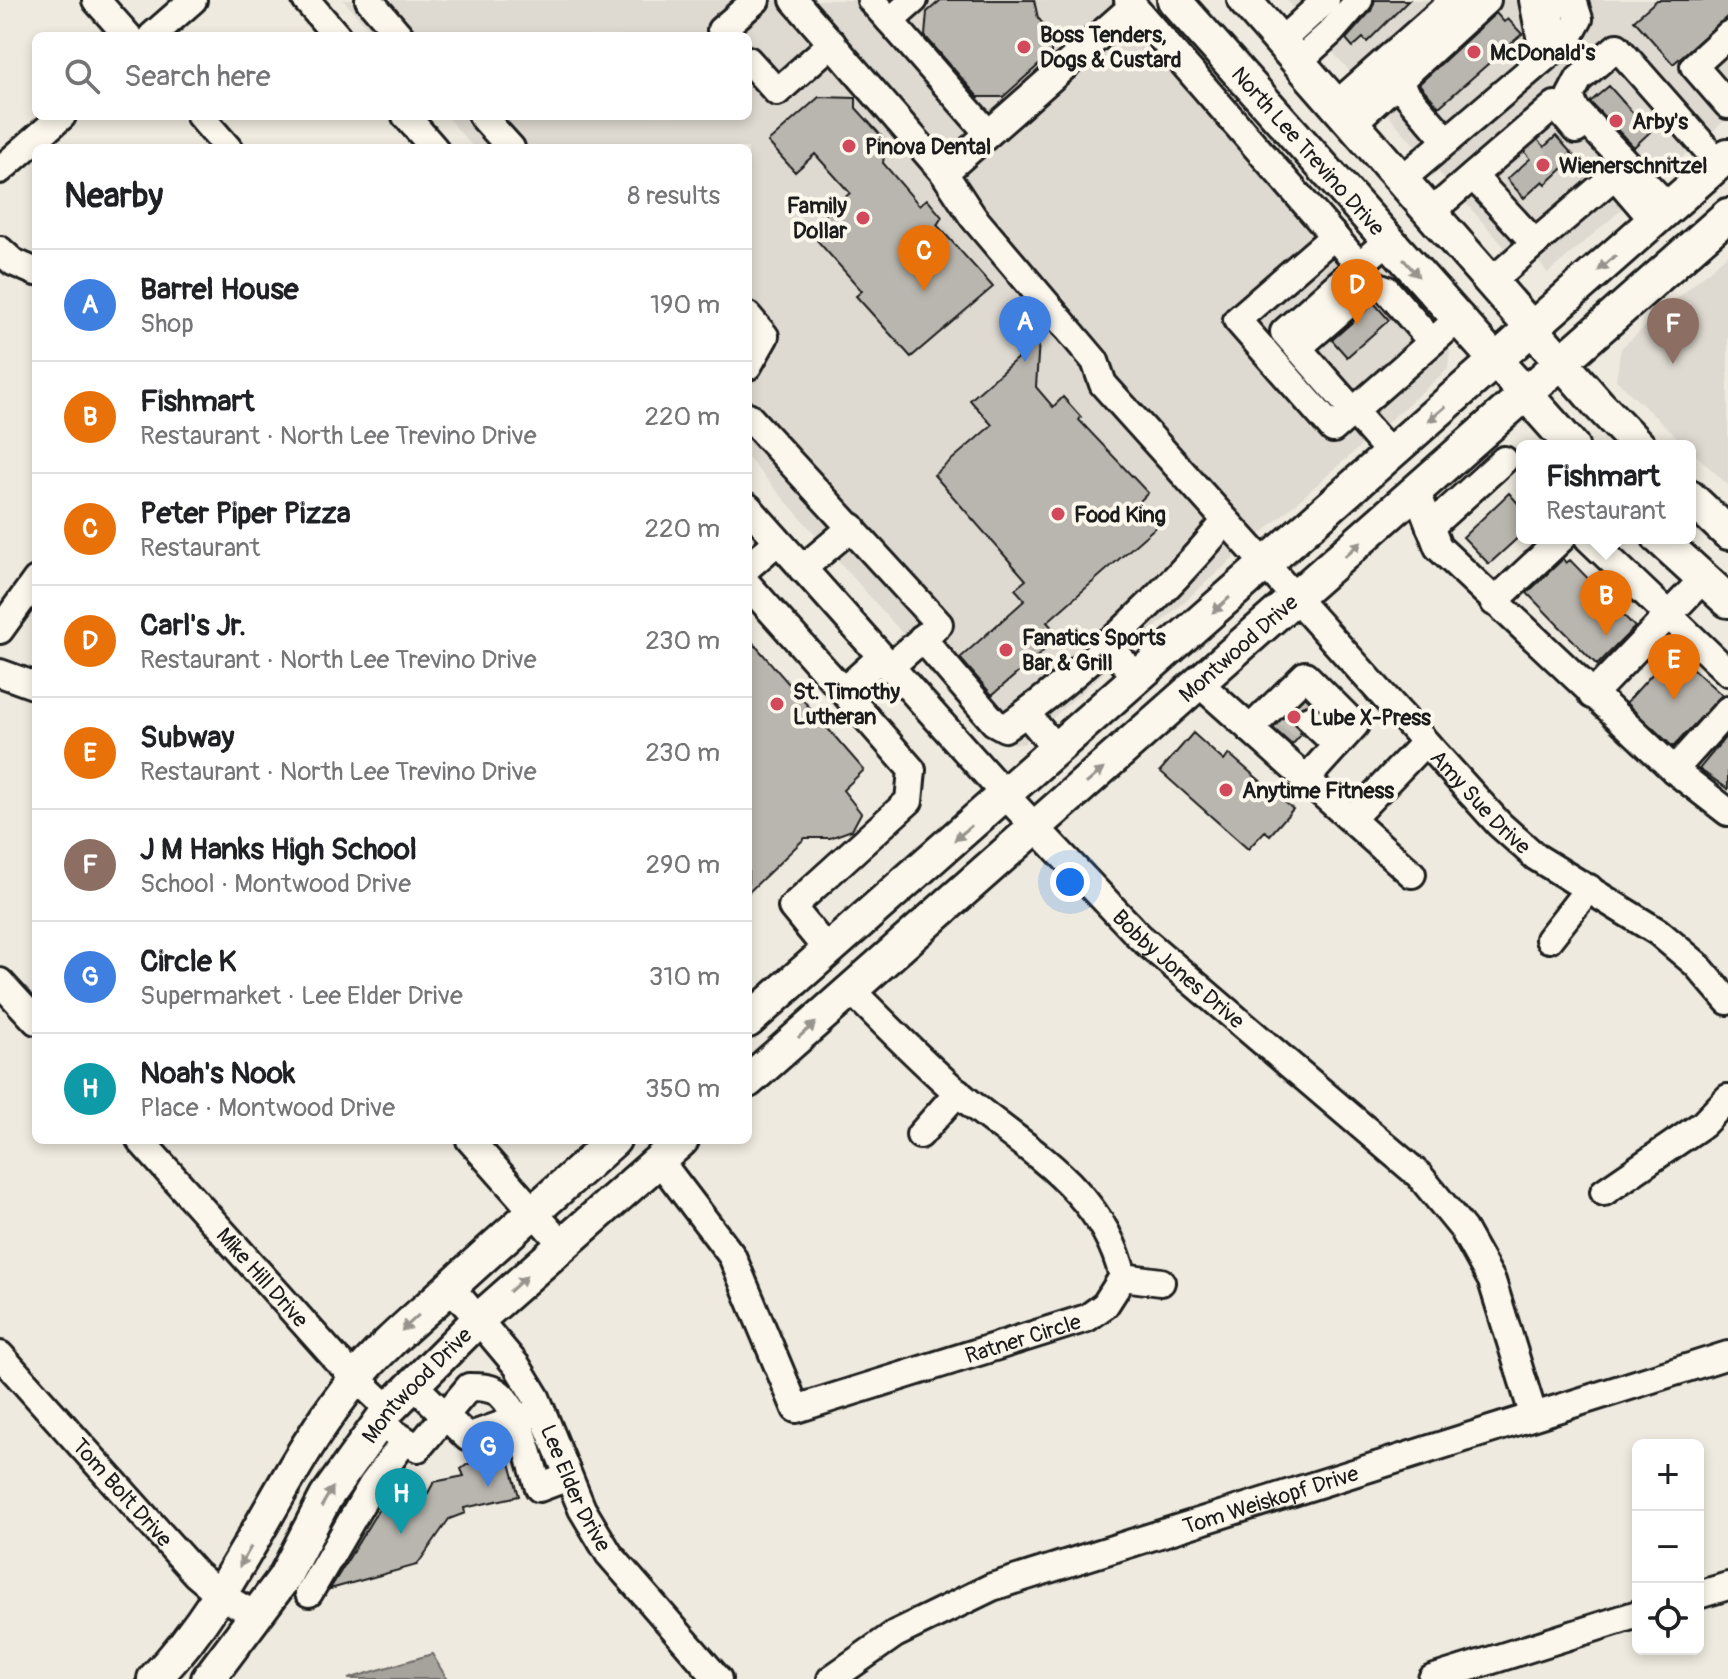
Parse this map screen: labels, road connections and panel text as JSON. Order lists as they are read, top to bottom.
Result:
{
  "streets": {
    "main road": ["North Lee Trevino Drive", "Montwood Drive"],
    "street": [
      "Amy Sue Drive",
      "Bobby Jones Drive",
      "Mike Hill Drive",
      "Ratner Circle",
      "Lee Elder Drive",
      "Tom Bolt Drive",
      "Tom Weiskopf Drive"
    ]
  },
  "crossings": [
    ["North Lee Trevino Drive", "Montwood Drive"],
    ["Montwood Drive", "Amy Sue Drive"],
    ["Montwood Drive", "Bobby Jones Drive"],
    ["Montwood Drive", "Mike Hill Drive"],
    ["Montwood Drive", "Ratner Circle"],
    ["Montwood Drive", "Lee Elder Drive"],
    ["Montwood Drive", "Tom Bolt Drive"],
    ["Bobby Jones Drive", "Tom Weiskopf Drive"]
  ],
  "places": [
    "Boss Tenders, Dogs & Custard",
    "McDonald's",
    "Arby's",
    "Pinova Dental",
    "Wienerschnitzel",
    "Family Dollar",
    "Food King",
    "Fanatics Sports Bar & Grill",
    "St. Timothy Lutheran",
    "Lube X-Press",
    "Anytime Fitness"
  ],
  "page": {
    "search": "Search here",
    "heading": ["Nearby", "8 results"],
    "pins": [
      "C",
      "D",
      "A",
      "F",
      "B",
      "E",
      "G",
      "H"
    ],
    "list": [
      {
        "mark": "A",
        "name": "Barrel House",
        "note": "Shop",
        "value": "190 m"
      },
      {
        "mark": "B",
        "name": "Fishmart",
        "note": "Restaurant · North Lee Trevino Drive",
        "value": "220 m"
      },
      {
        "mark": "C",
        "name": "Peter Piper Pizza",
        "note": "Restaurant",
        "value": "220 m"
      },
      {
        "mark": "D",
        "name": "Carl's Jr.",
        "note": "Restaurant · North Lee Trevino Drive",
        "value": "230 m"
      },
      {
        "mark": "E",
        "name": "Subway",
        "note": "Restaurant · North Lee Trevino Drive",
        "value": "230 m"
      },
      {
        "mark": "F",
        "name": "J M Hanks High School",
        "note": "School · Montwood Drive",
        "value": "290 m"
      },
      {
        "mark": "G",
        "name": "Circle K",
        "note": "Supermarket · Lee Elder Drive",
        "value": "310 m"
      },
      {
        "mark": "H",
        "name": "Noah's Nook",
        "note": "Place · Montwood Drive",
        "value": "350 m"
      }
    ],
    "popup": ["Fishmart", "Restaurant"],
    "map_buttons": ["+", "−"]
  }
}
